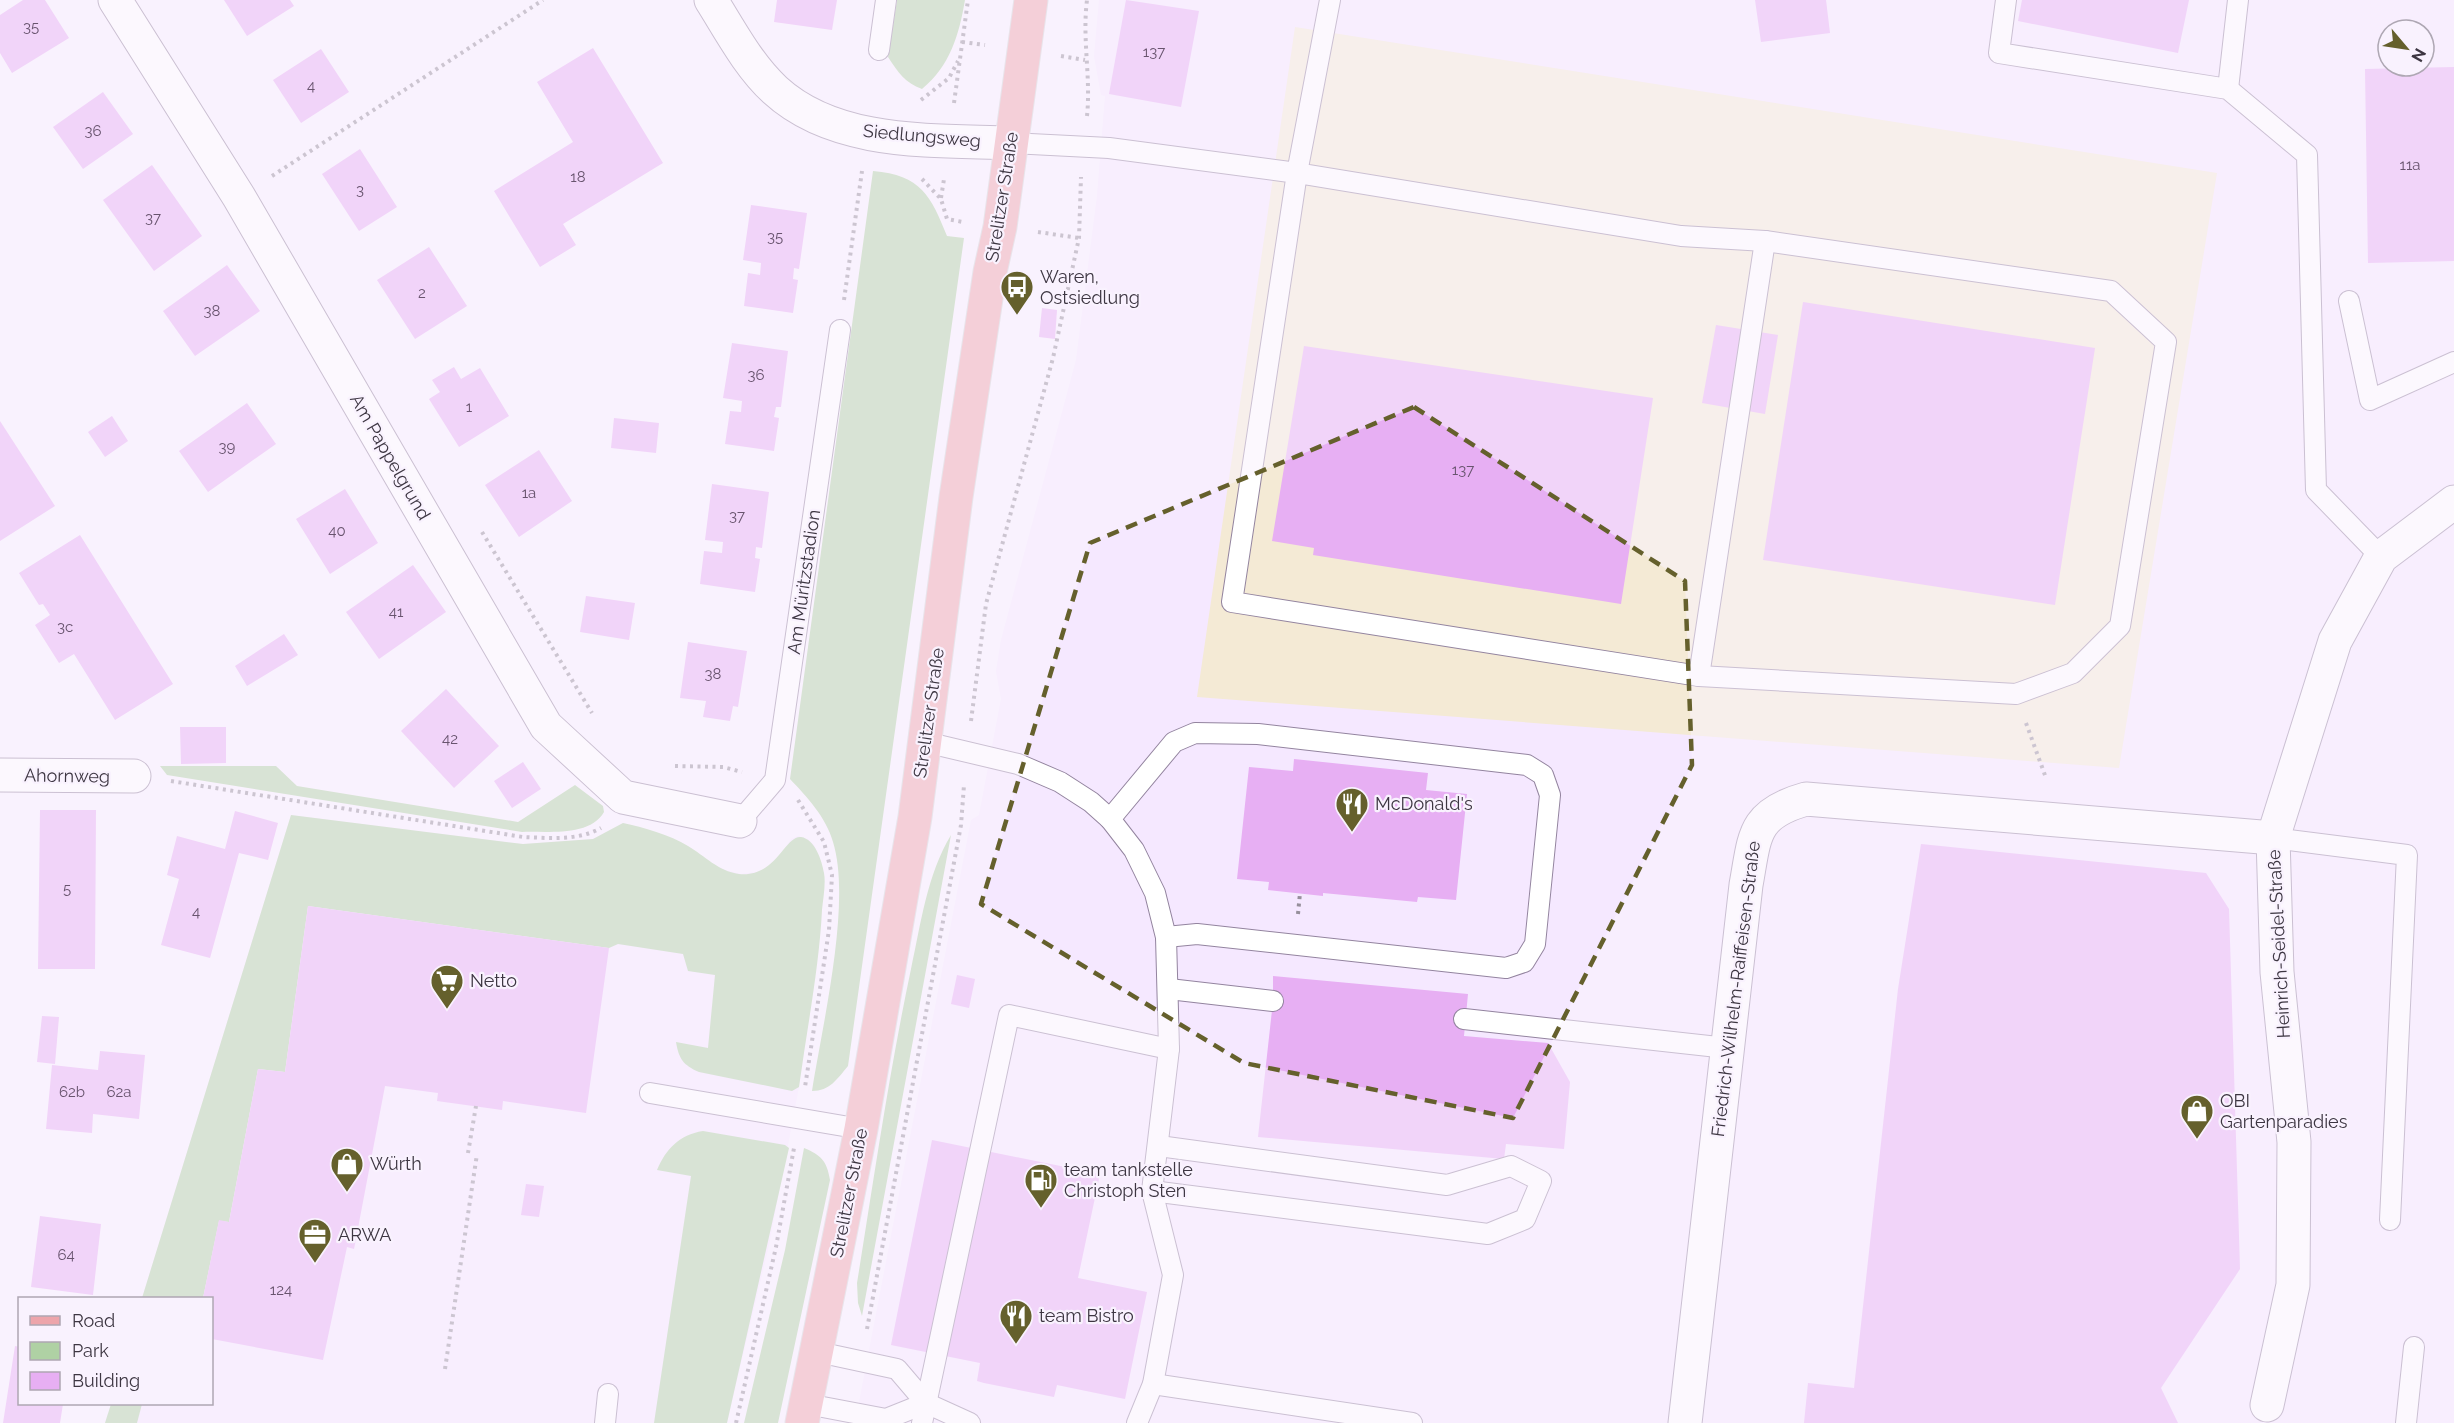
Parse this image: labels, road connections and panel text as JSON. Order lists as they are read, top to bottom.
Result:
{
  "streets": {
    "main road": ["Strelitzer Straße"],
    "street": [
      "Siedlungsweg",
      "Am Pappelgrund",
      "Ahornweg",
      "Heinrich-Seidel-Straße",
      "Friedrich-Wilhelm-Raiffeisen-Straße"
    ],
    "lane": ["Am Müritzstadion"]
  },
  "crossings": [
    ["Siedlungsweg", "Strelitzer Straße"],
    ["Heinrich-Seidel-Straße", "Friedrich-Wilhelm-Raiffeisen-Straße"]
  ],
  "places": {
    "bus stop": ["Waren, Ostsiedlung"],
    "restaurant": ["McDonald's", "team Bistro"],
    "supermarket": ["Netto"],
    "shop": ["OBI Gartenparadies", "Würth"],
    "fuel station": ["team tankstelle Christoph Sten"],
    "office": ["ARWA"]
  },
  "house_numbers": [
    "35",
    "137",
    "4",
    "36",
    "11a",
    "18",
    "3",
    "37",
    "35",
    "2",
    "38",
    "36",
    "1",
    "39",
    "137",
    "1a",
    "37",
    "40",
    "41",
    "3c",
    "38",
    "42",
    "5",
    "4",
    "62b",
    "62a",
    "64",
    "124"
  ],
  "legend": ["Road", "Park", "Building"],
  "north": "bottom right"
}
